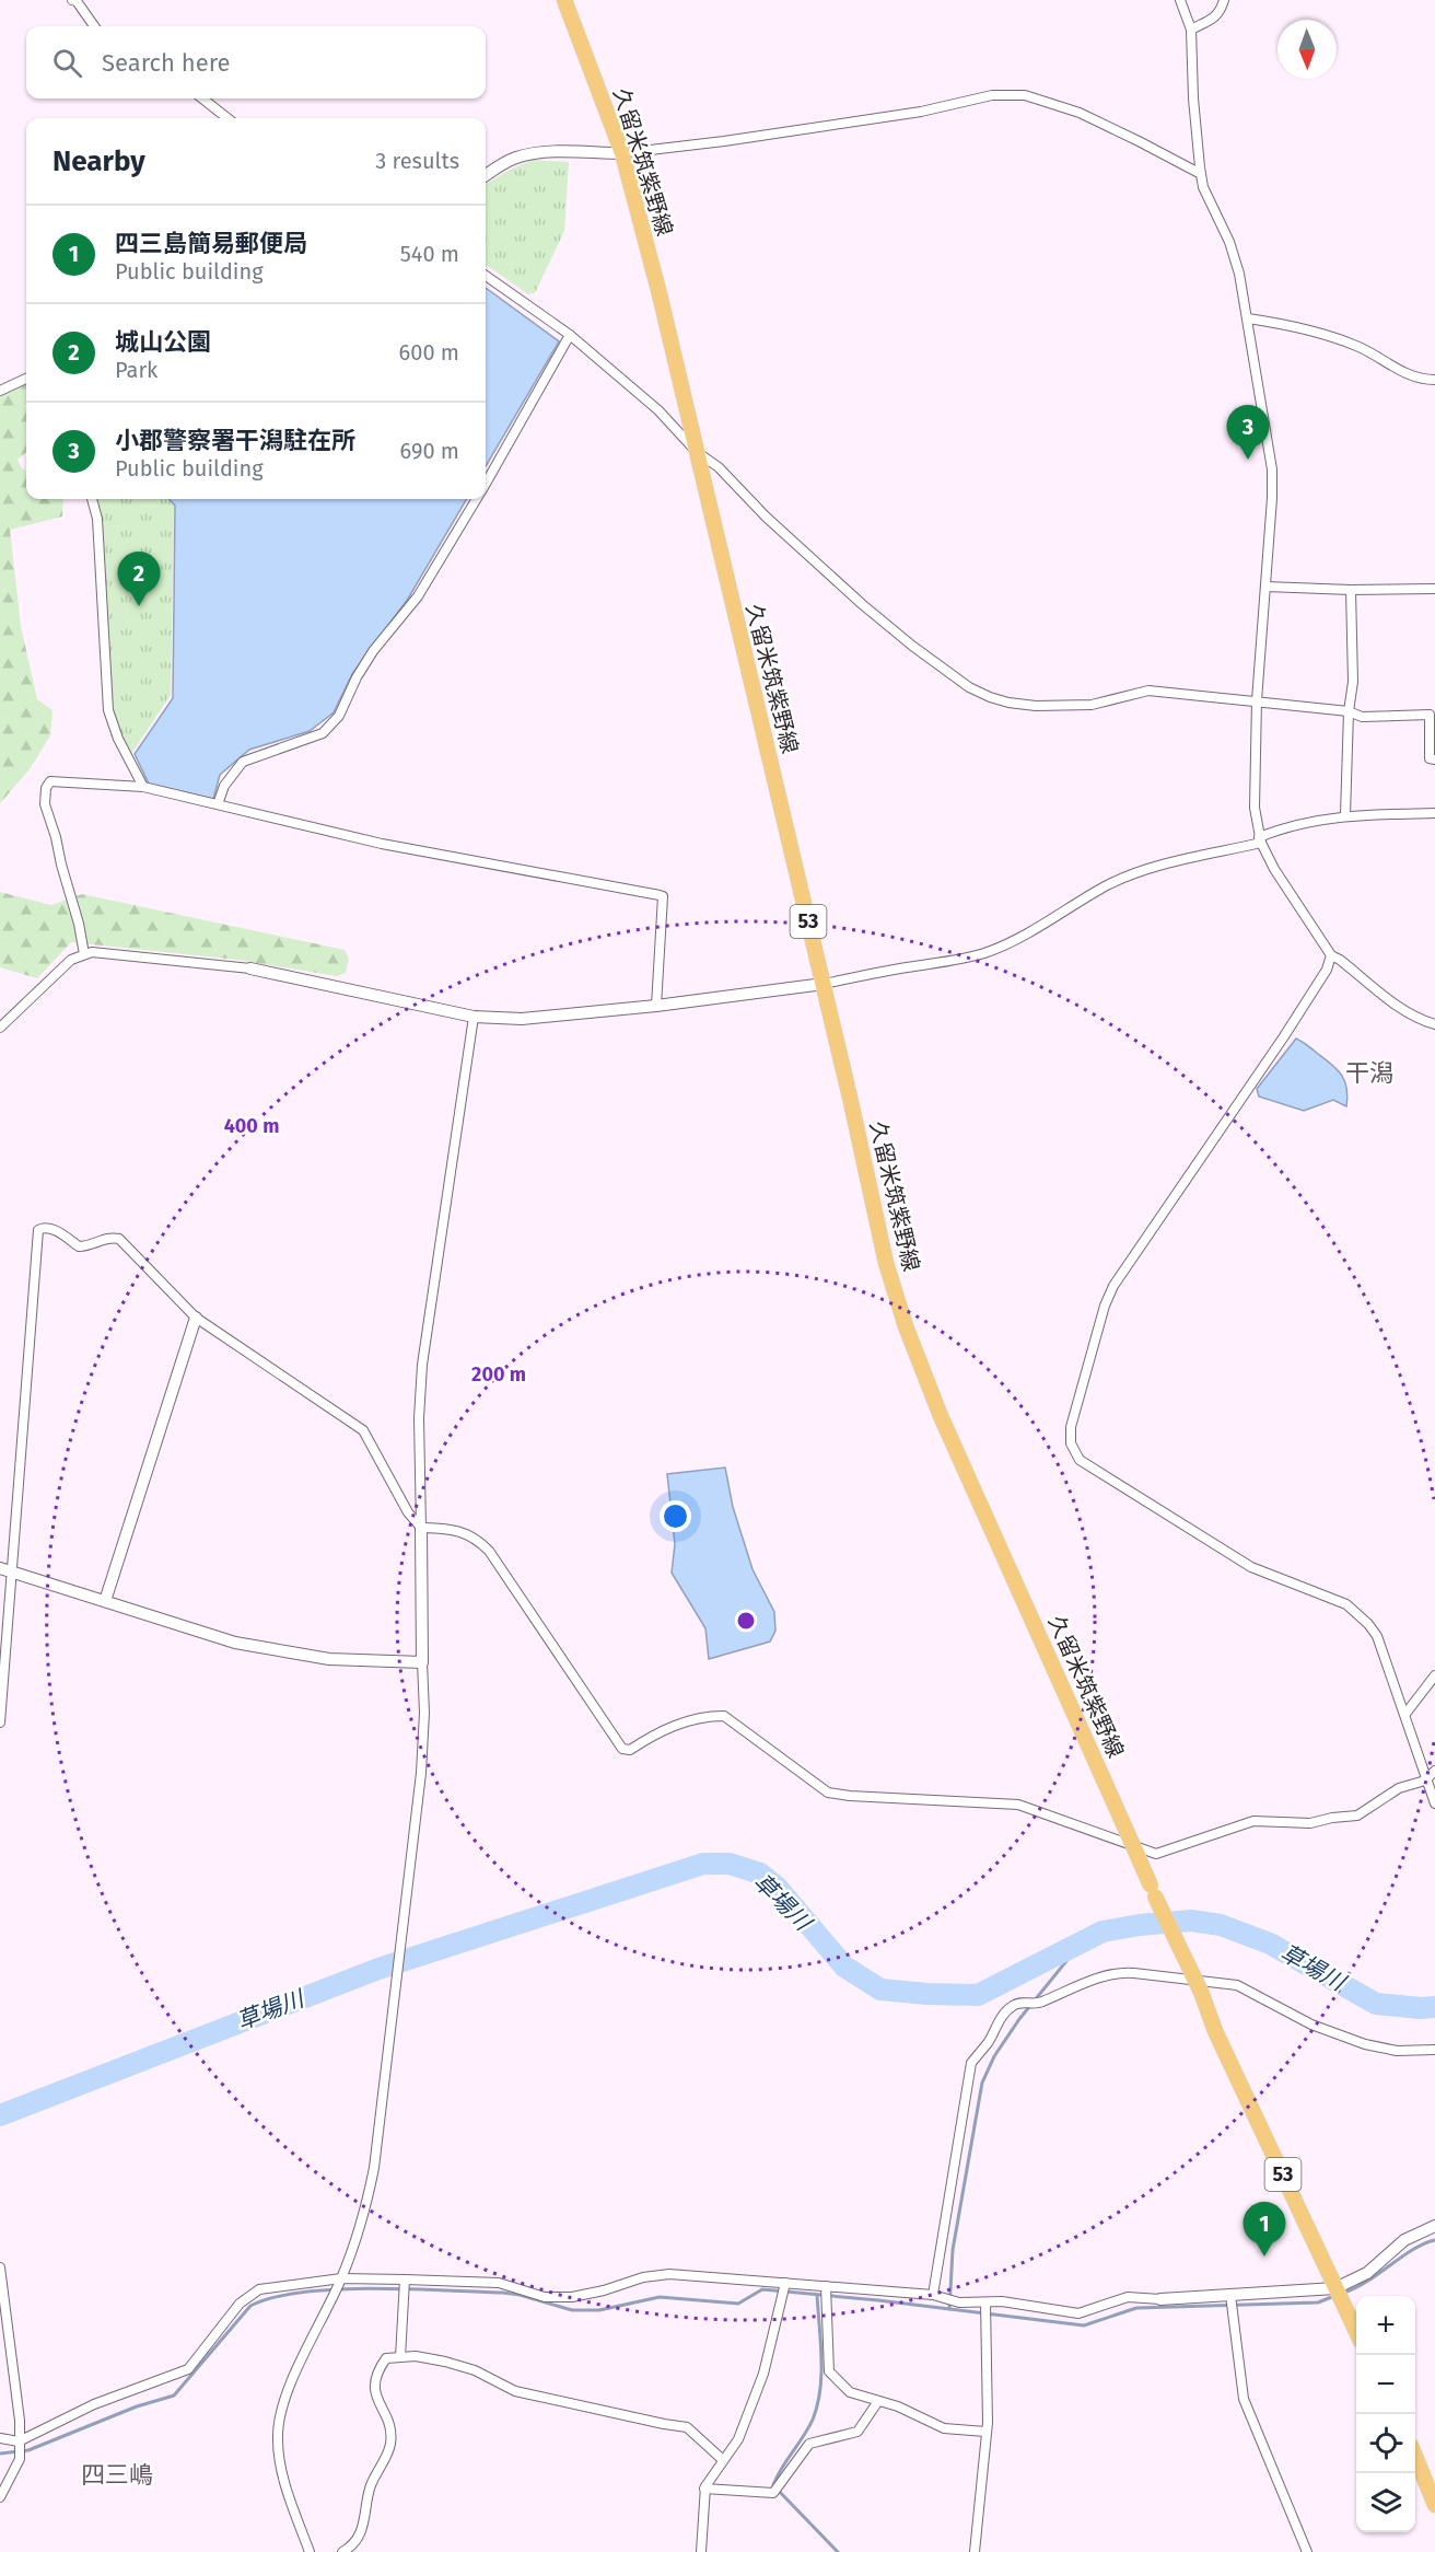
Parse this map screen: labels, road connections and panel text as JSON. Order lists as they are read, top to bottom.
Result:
{
  "streets": {
    "main road": ["久留米筑紫野線", "53"]
  },
  "districts": ["干潟", "四三嶋"],
  "water": ["草場川"],
  "north": "bottom",
  "page": {
    "search": "Search here",
    "heading": ["Nearby", "3 results"],
    "list": [
      {
        "mark": "1",
        "name": "四三島簡易郵便局",
        "note": "Public building",
        "value": "540 m"
      },
      {
        "mark": "2",
        "name": "城山公園",
        "note": "Park",
        "value": "600 m"
      },
      {
        "mark": "3",
        "name": "小郡警察署干潟駐在所",
        "note": "Public building",
        "value": "690 m"
      }
    ],
    "pins": ["3", "2", "1"],
    "map_buttons": ["+", "−"]
  },
  "rings": ["400 m", "200 m"]
}
